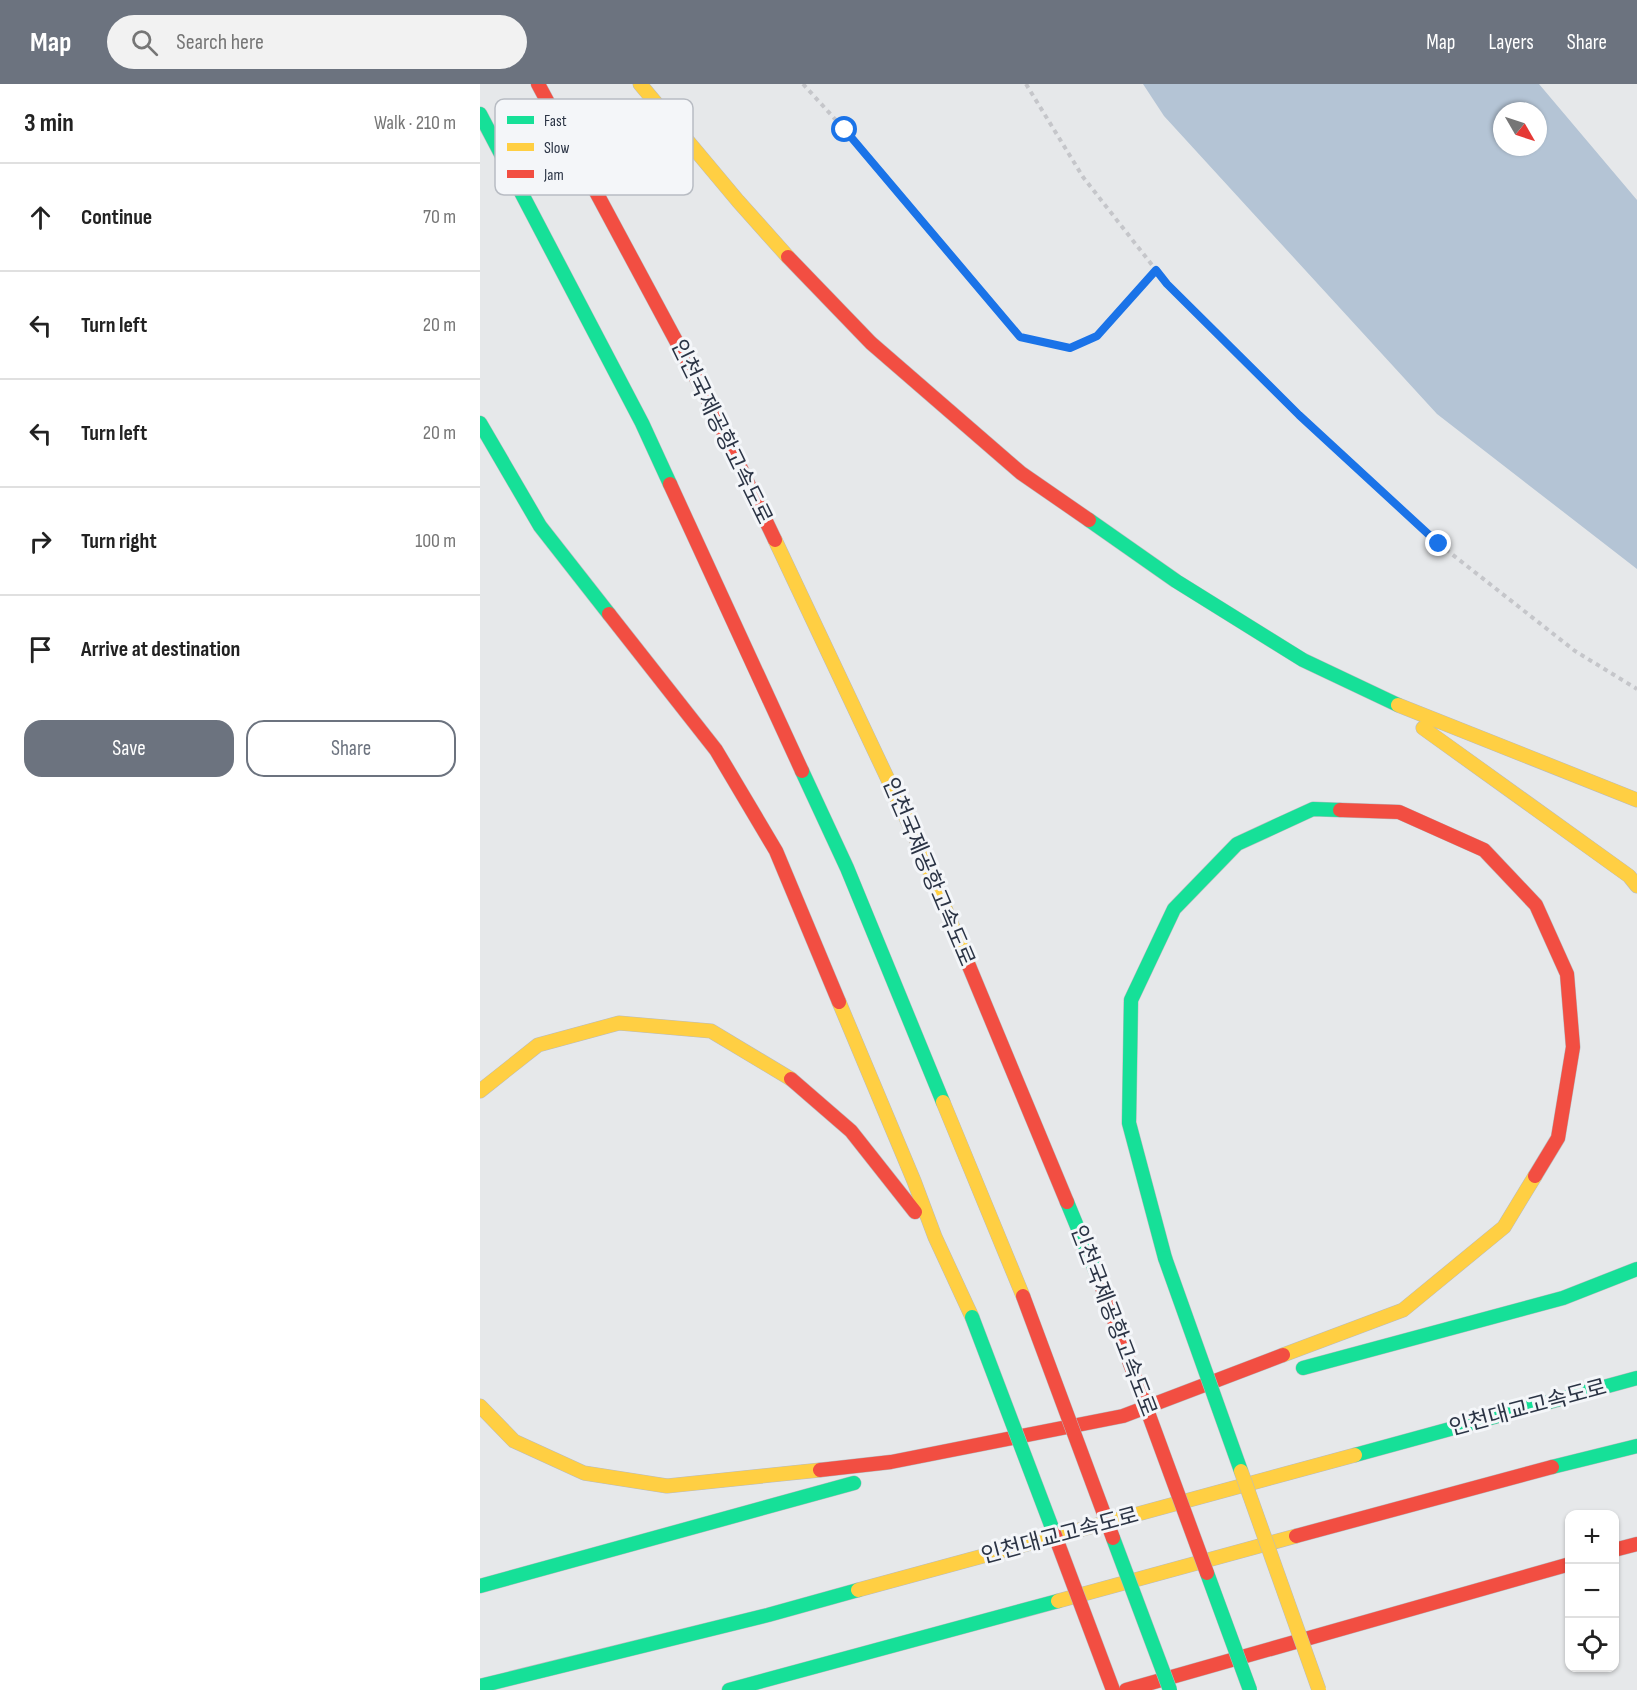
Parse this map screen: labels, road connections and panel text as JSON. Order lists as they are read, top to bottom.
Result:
{
  "streets": {
    "highway": ["인천국제공항고속도로", "인천대교고속도로"]
  },
  "legend": ["Fast", "Slow", "Jam"],
  "north": "bottom right",
  "page": {
    "header": "Map",
    "search": "Search here",
    "nav": ["Map", "Layers", "Share"],
    "heading": ["3 min", "Walk · 210 m"],
    "list": [
      ["Continue", "70 m"],
      ["Turn left", "20 m"],
      ["Turn left", "20 m"],
      ["Turn right", "100 m"],
      "Arrive at destination"
    ],
    "buttons": ["Save", "Share"],
    "map_buttons": ["+", "−"]
  }
}
